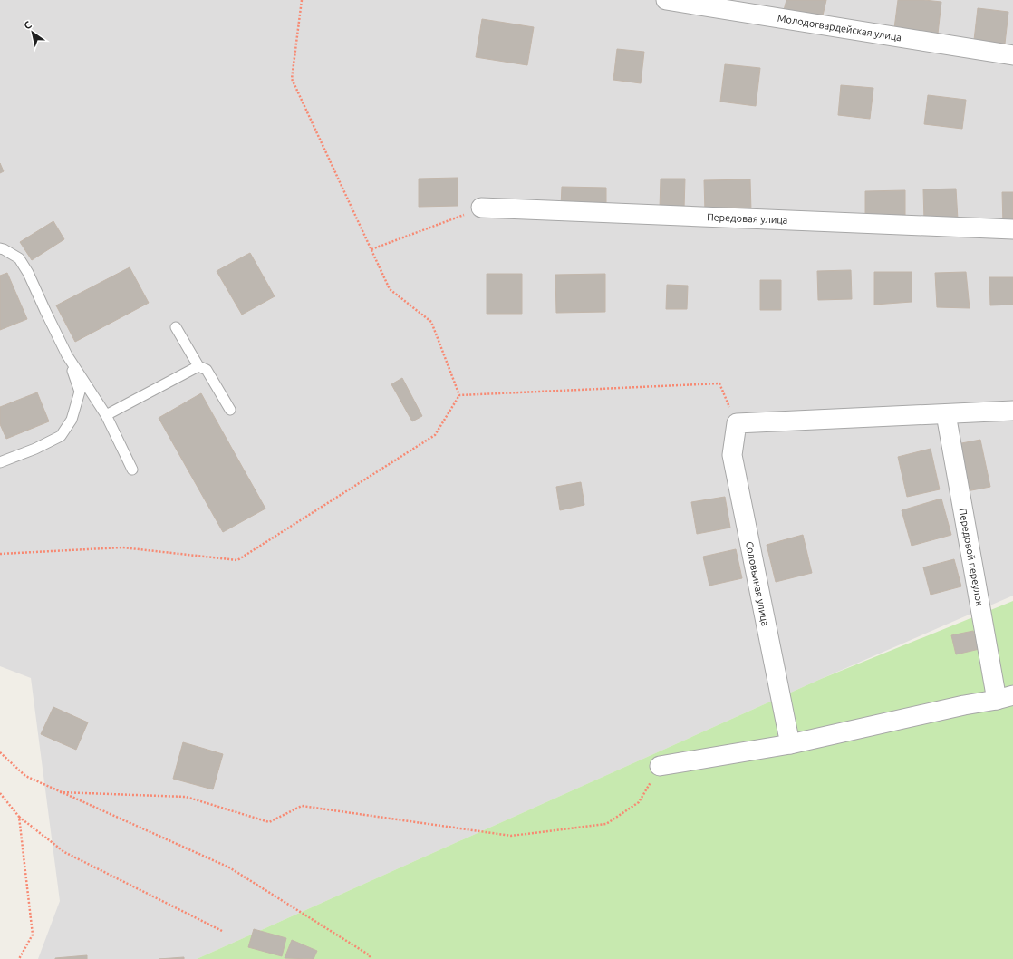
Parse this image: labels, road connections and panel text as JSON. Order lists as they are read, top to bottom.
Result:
{
  "streets": {
    "street": [
      "Молодогвардейская улица",
      "Передовая улица",
      "Передовой переулок",
      "Соловьиная улица"
    ]
  },
  "north": "top left"
}
